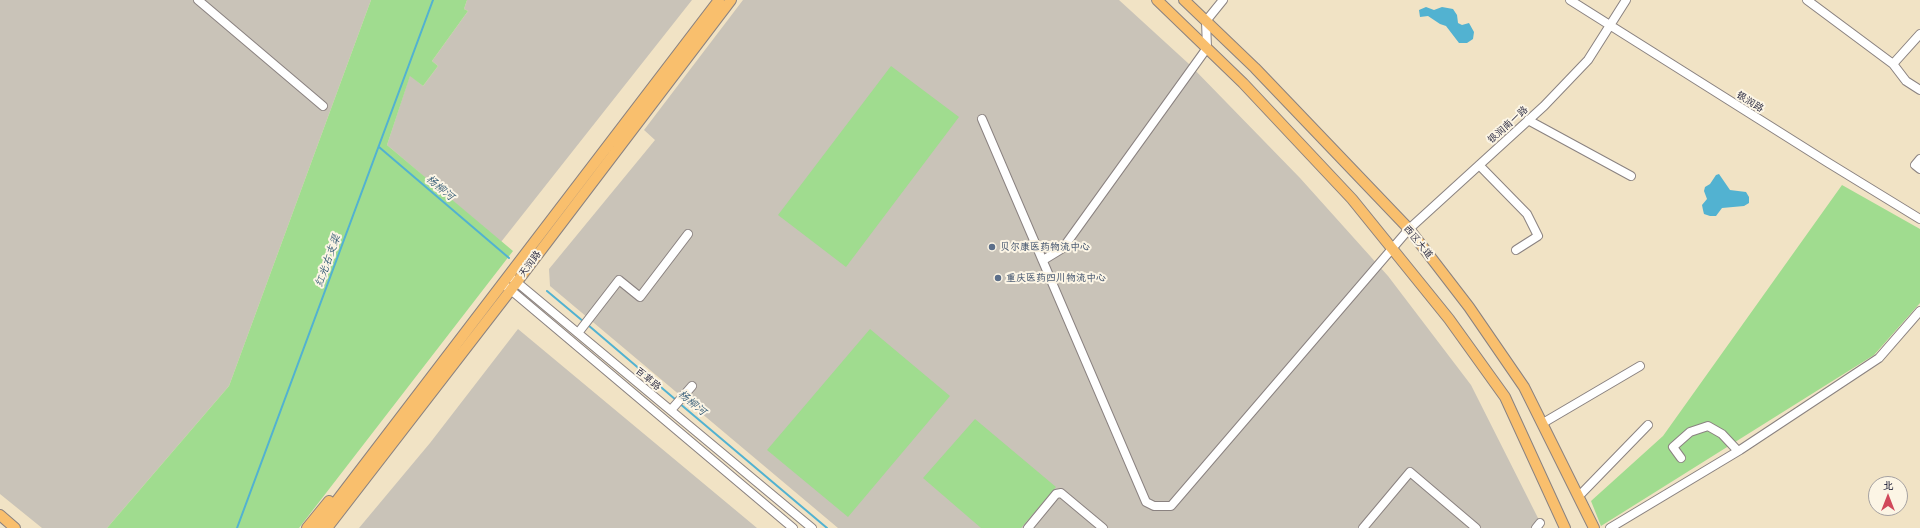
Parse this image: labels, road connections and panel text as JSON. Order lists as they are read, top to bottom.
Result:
{
  "streets": {
    "main road": ["西区大道", "天润路"],
    "street": ["银润路", "银润南一路", "百草路"]
  },
  "crossings": [
    ["银润路", "银润南一路"],
    ["银润南一路", "西区大道"],
    ["天润路", "百草路"]
  ],
  "water": ["杨柳河", "红光右支渠"],
  "places": ["贝尔康医药物流中心", "重庆医药四川物流中心"],
  "north": "top"
}
